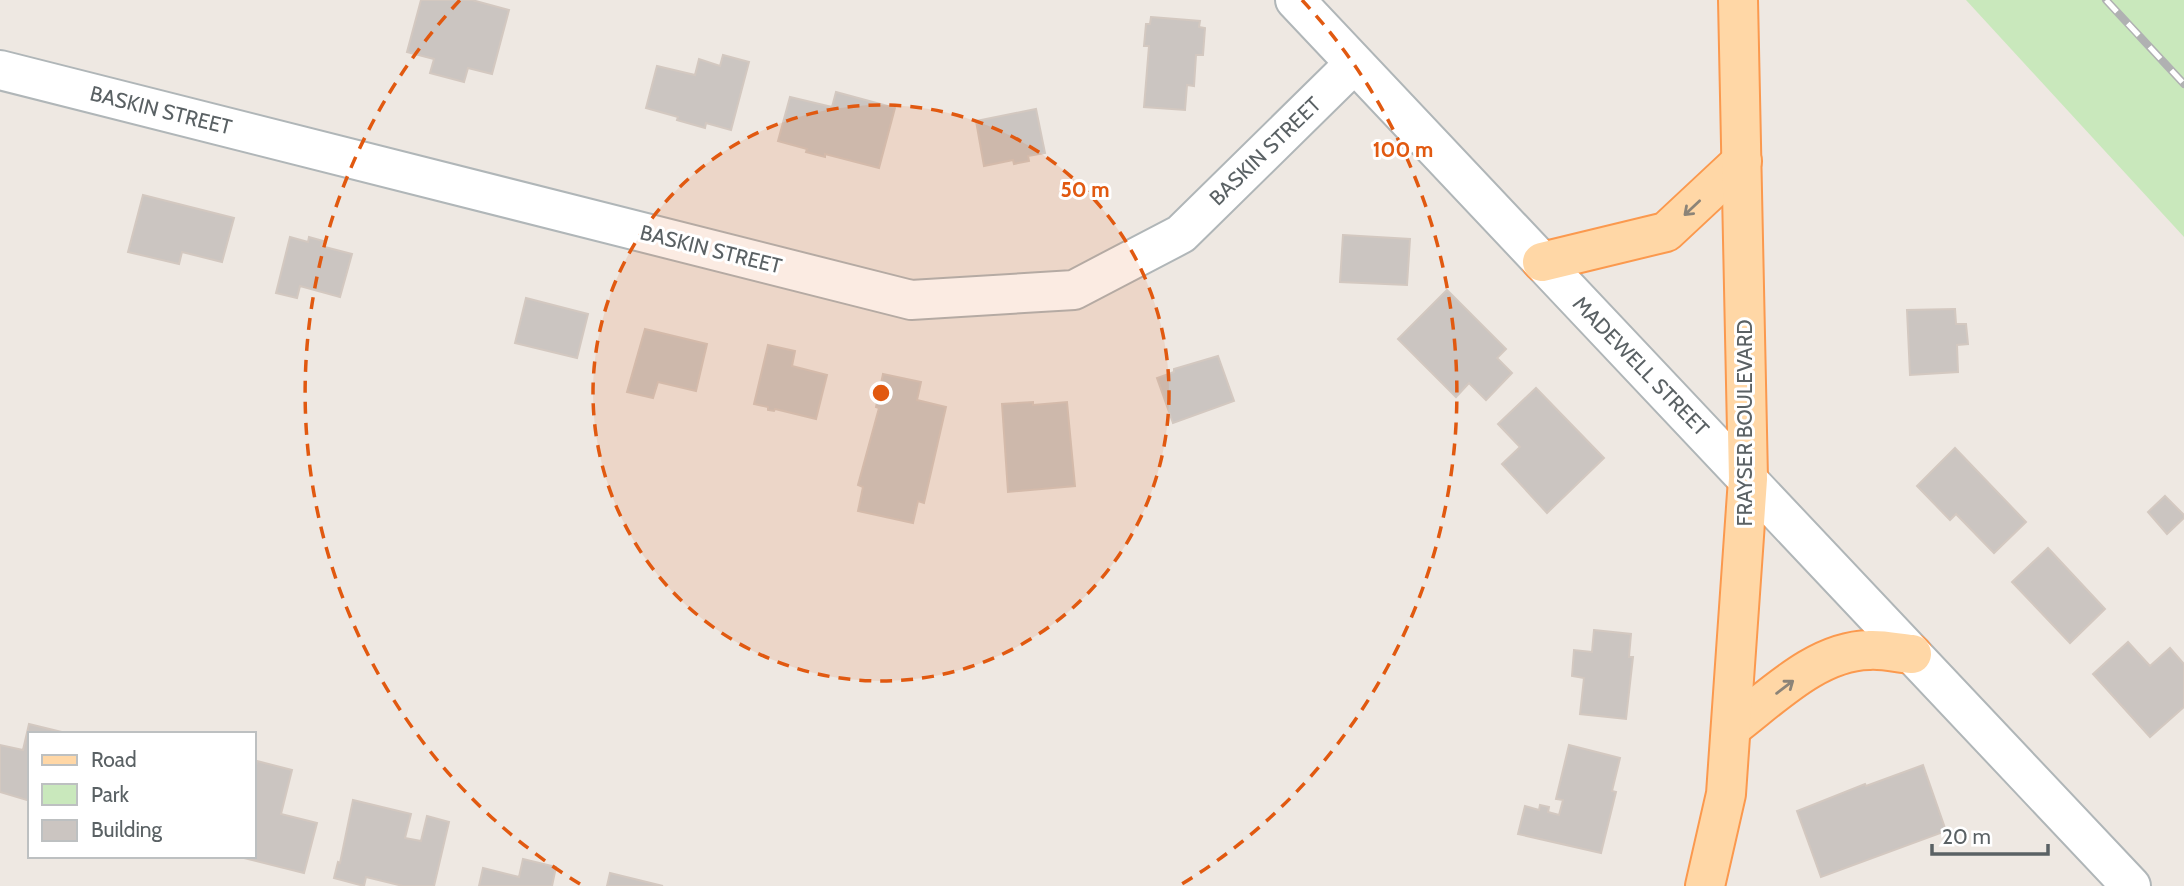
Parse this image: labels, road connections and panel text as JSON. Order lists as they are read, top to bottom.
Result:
{
  "streets": {
    "main road": ["FRAYSER BOULEVARD"],
    "street": ["BASKIN STREET", "MADEWELL STREET"]
  },
  "crossings": [
    ["BASKIN STREET", "MADEWELL STREET"],
    ["MADEWELL STREET", "FRAYSER BOULEVARD"]
  ],
  "legend": ["Road", "Park", "Building"],
  "scale_bar": "20 m",
  "rings": ["100 m", "50 m"]
}
